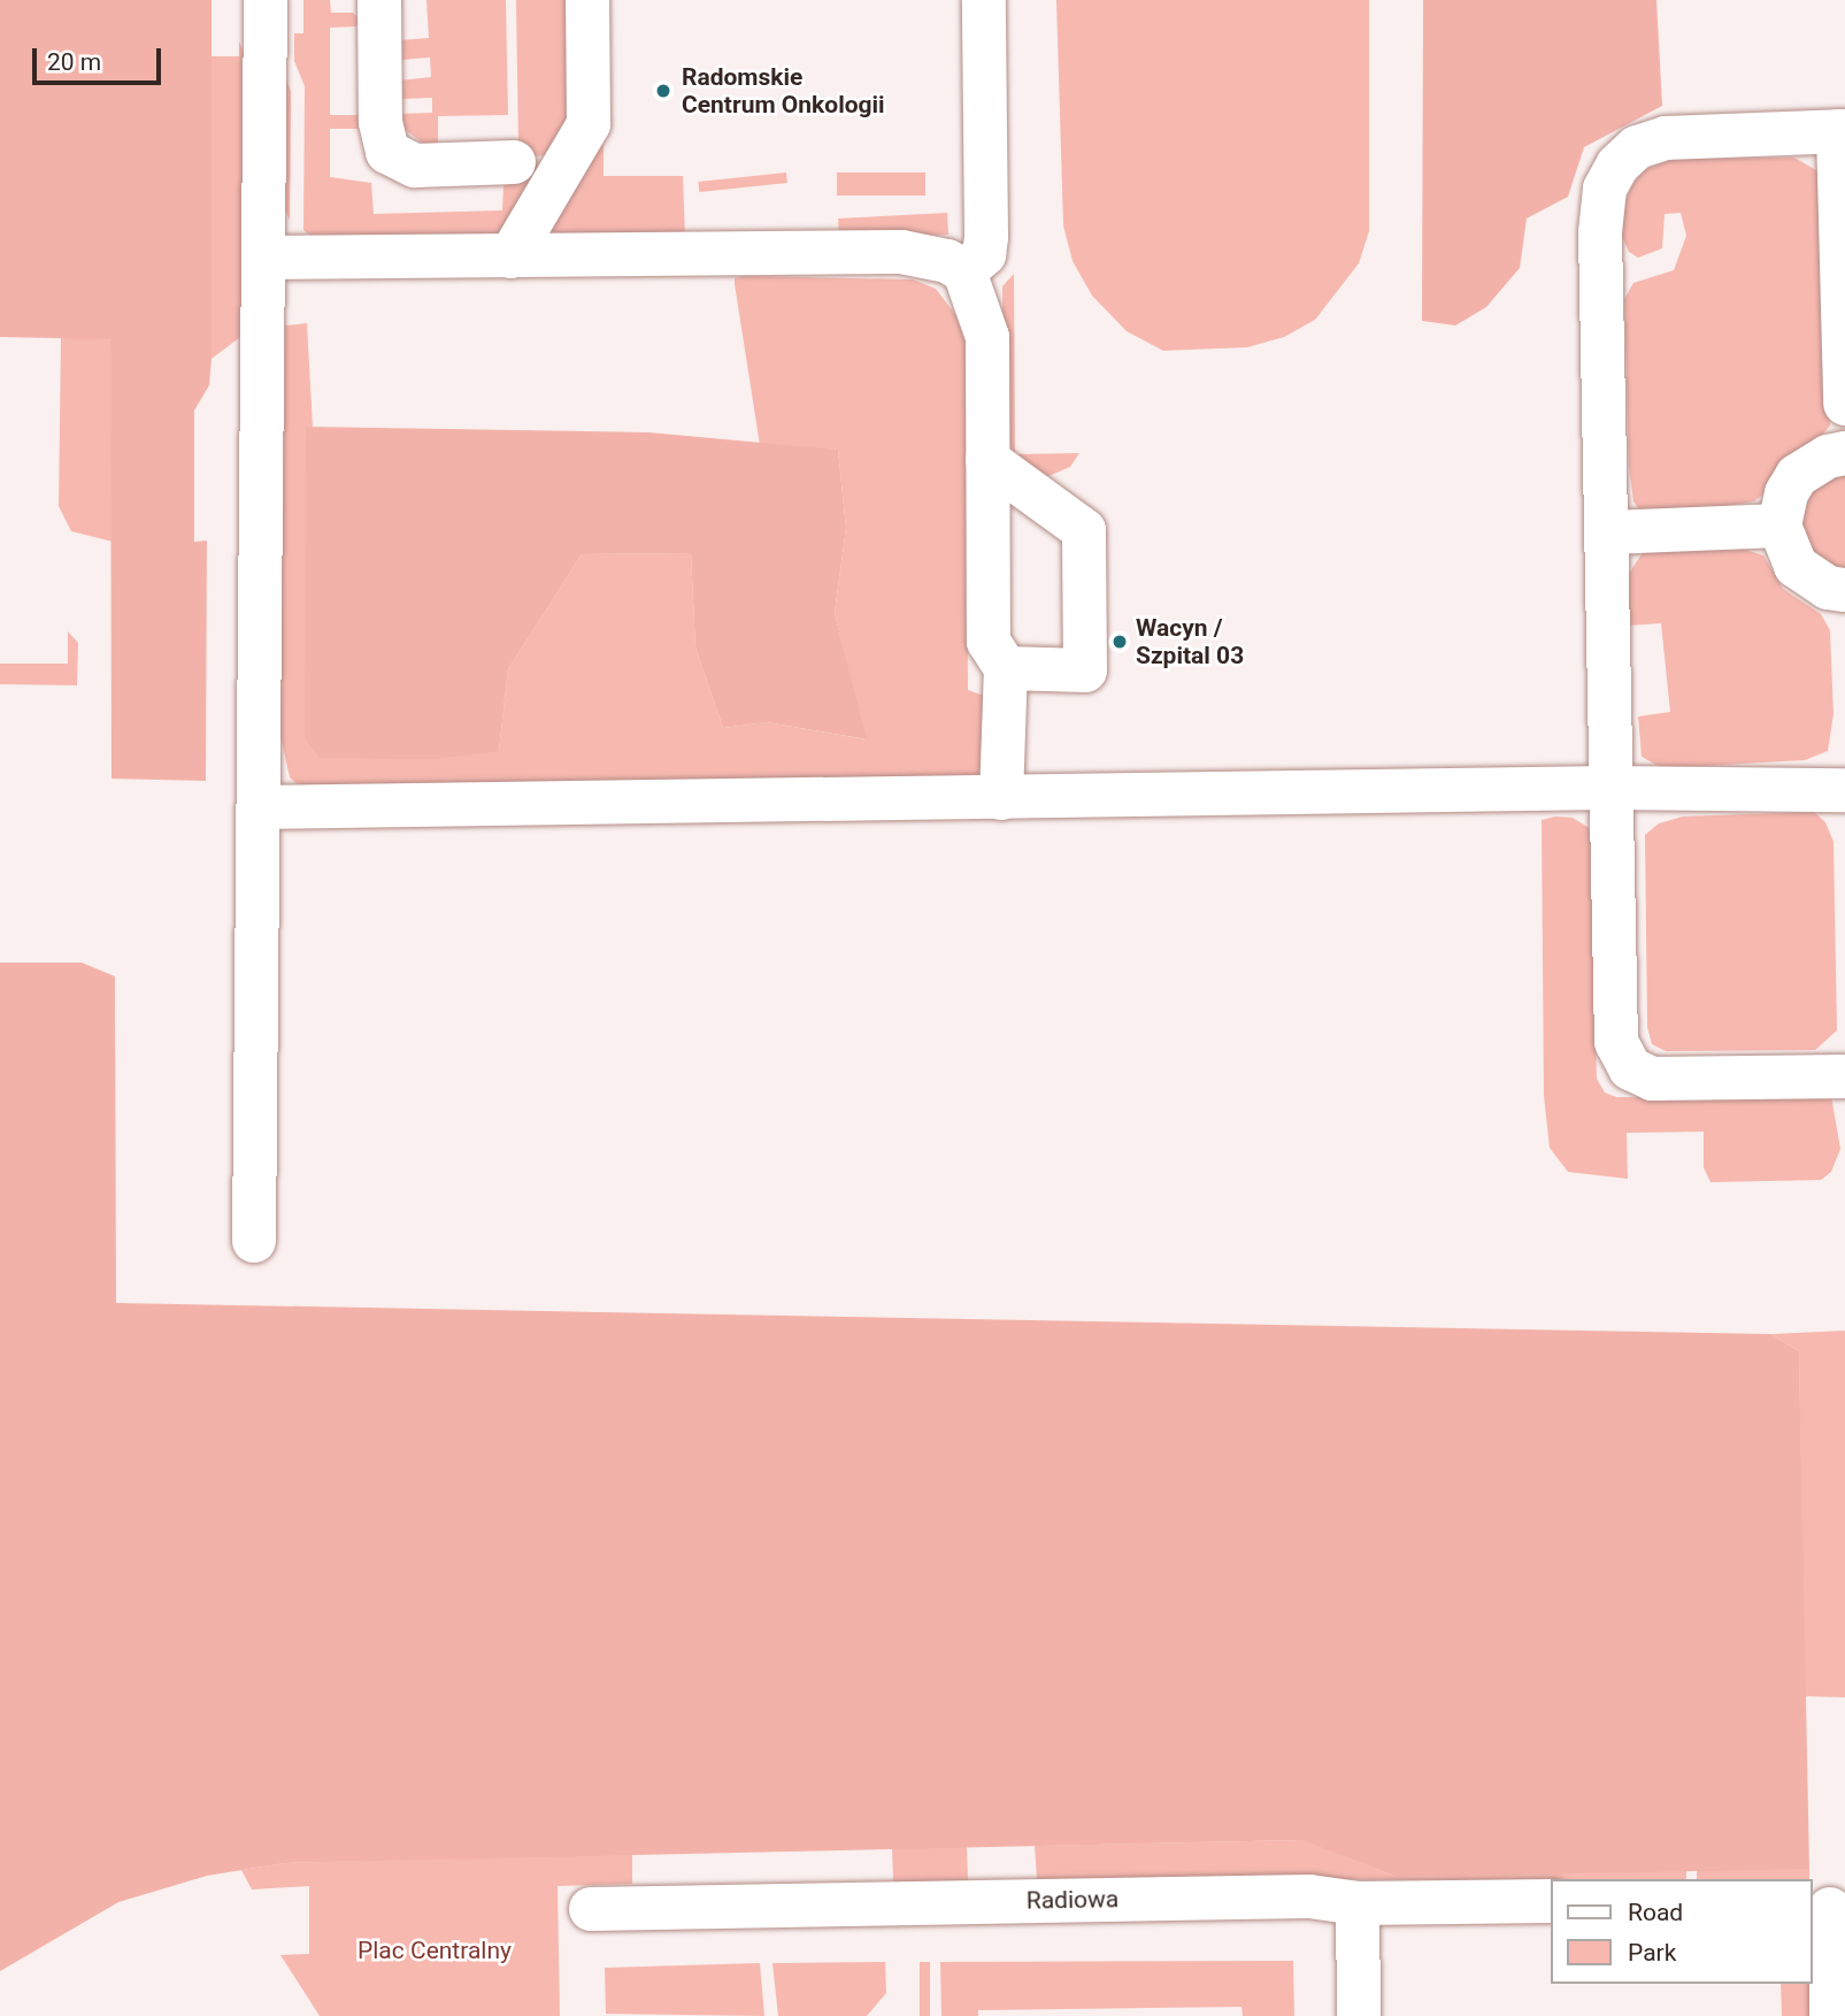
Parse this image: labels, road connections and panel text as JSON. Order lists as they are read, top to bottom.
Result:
{
  "streets": {
    "street": ["Radiowa"]
  },
  "parks": ["Plac Centralny"],
  "places": ["Radomskie Centrum Onkologii", "Wacyn / Szpital 03"],
  "legend": ["Road", "Park"],
  "scale_bar": "20 m"
}
